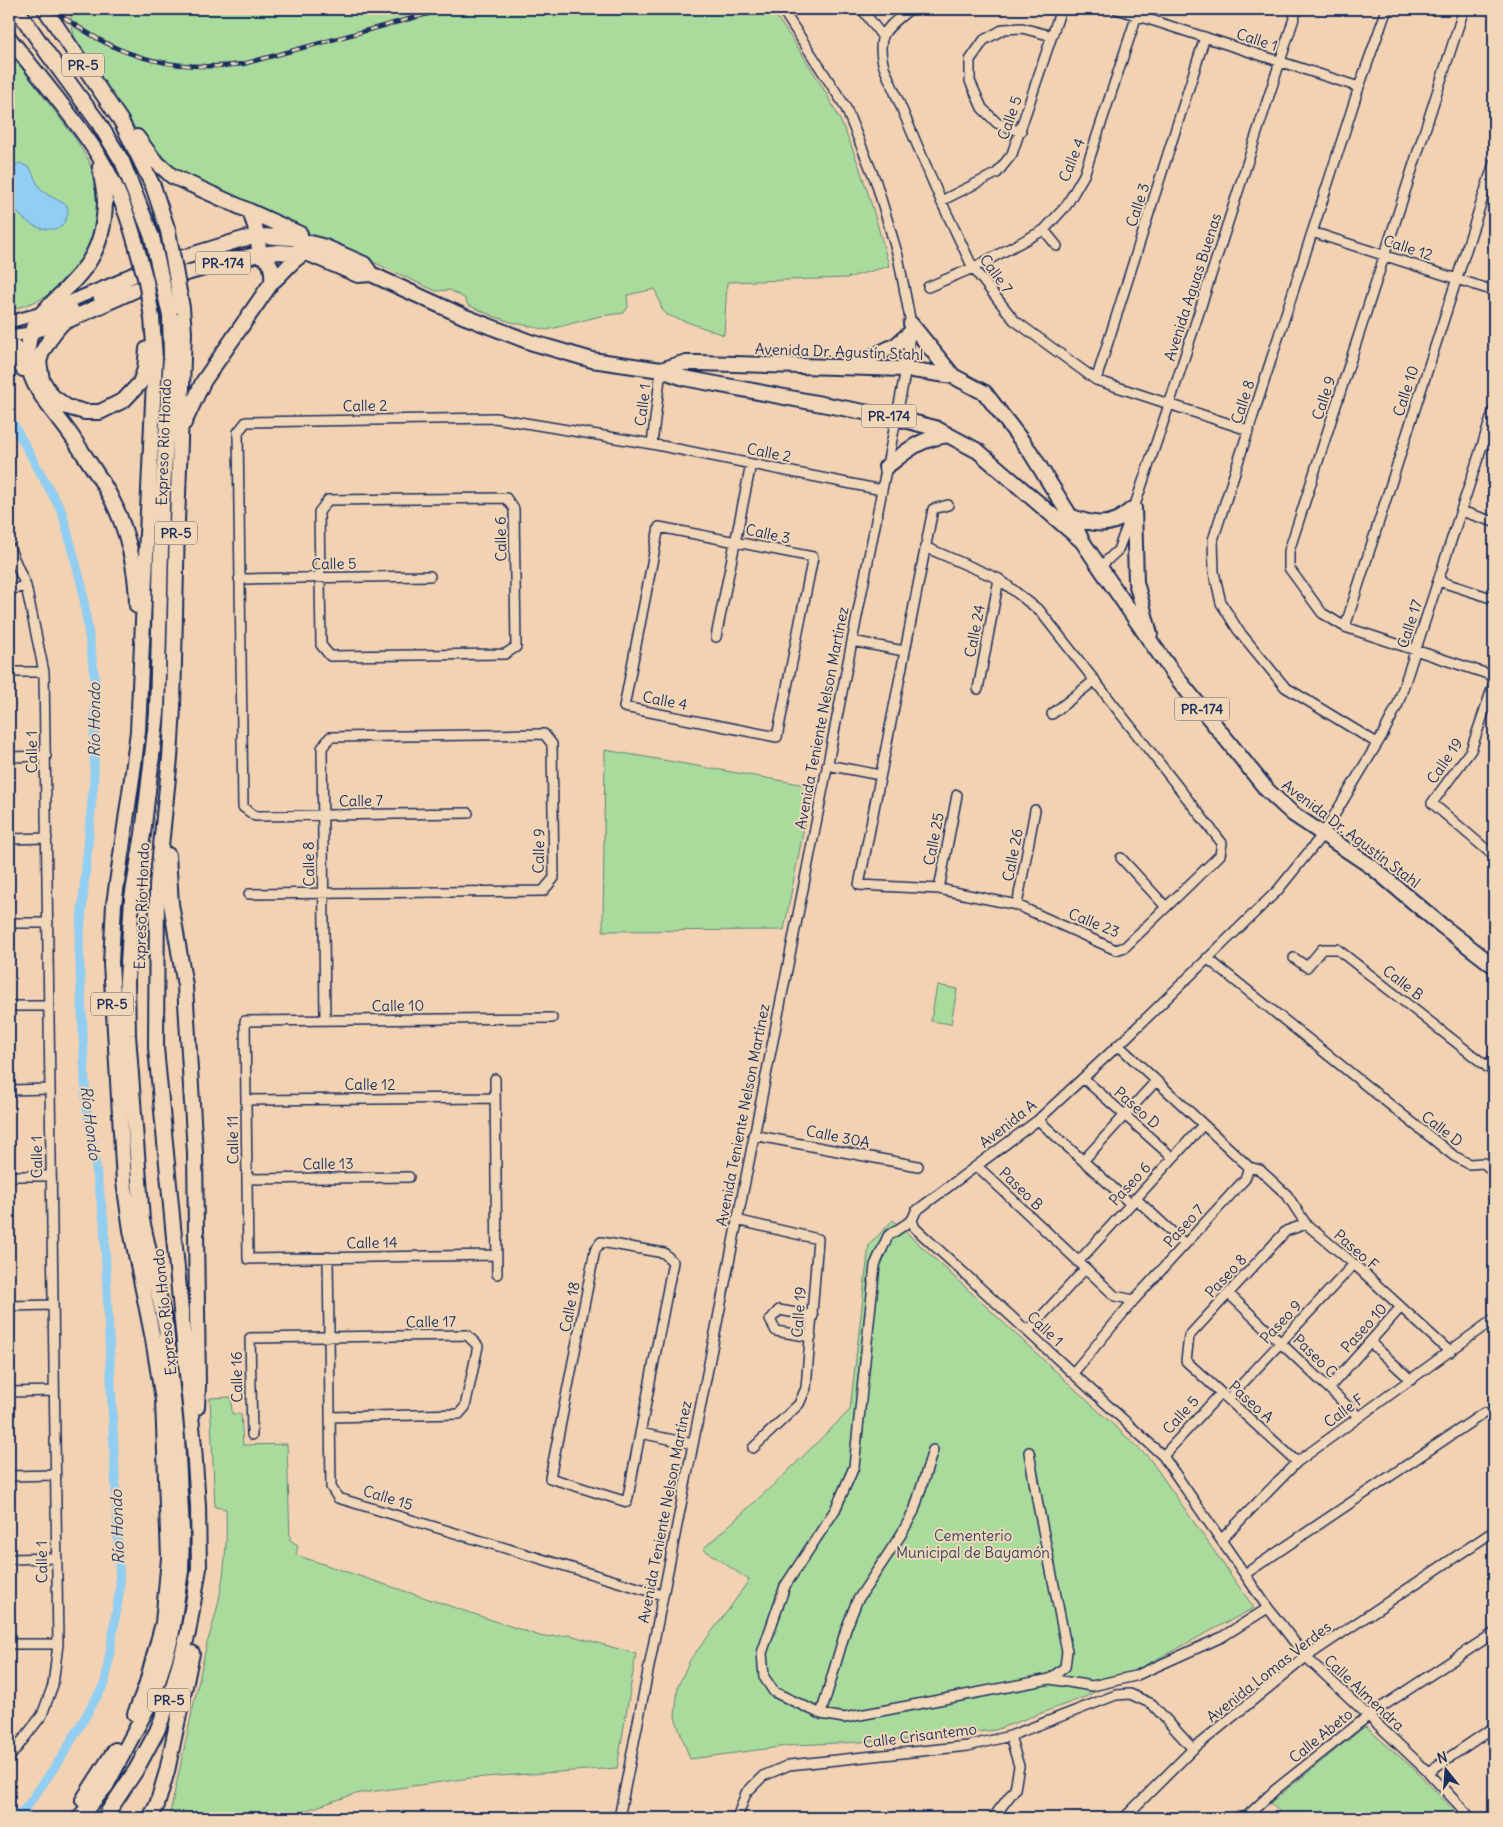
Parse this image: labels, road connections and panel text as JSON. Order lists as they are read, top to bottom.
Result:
{
  "streets": {
    "highway": [
      "PR-5",
      "PR-174",
      "Avenida Dr. Agustín Stahl",
      "Expreso Río Hondo"
    ],
    "street": [
      "Calle 1",
      "Calle 5",
      "Calle 4",
      "Calle 3",
      "Calle 12",
      "Calle 7",
      "Avenida Aguas Buenas",
      "Calle 10",
      "Calle 9",
      "Calle 8",
      "Calle 2",
      "Calle 6",
      "Calle 17",
      "Calle 24",
      "Avenida Teniente Nelson Martínez",
      "Calle 19",
      "Calle 25",
      "Calle 26",
      "Calle 23",
      "Calle B",
      "Paseo D",
      "Avenida A",
      "Calle D",
      "Calle 30A",
      "Calle 11",
      "Calle 13",
      "Paseo 6",
      "Paseo B",
      "Paseo 7",
      "Calle 14",
      "Paseo F",
      "Paseo 8",
      "Calle 18",
      "Paseo 9",
      "Paseo 10",
      "Paseo C",
      "Calle 16",
      "Paseo A",
      "Calle F",
      "Calle 15",
      "Avenida Lomas Verdes",
      "Calle Almendra",
      "Calle Crisantemo",
      "Calle Abeto"
    ]
  },
  "crossings": [
    ["Calle 1", "Calle 5"],
    ["Calle 1", "Calle 4"],
    ["Calle 1", "Calle 3"],
    ["Calle 1", "Avenida Aguas Buenas"],
    ["Calle 1", "Avenida Dr. Agustín Stahl"],
    ["Calle 1", "Calle 8"],
    ["Calle 1", "Calle 2"],
    ["Calle 1", "Avenida A"],
    ["Calle 1", "Paseo 7"],
    ["Calle 1", "Calle Almendra"],
    ["Calle 5", "Calle 7"],
    ["Calle 5", "Calle 2"],
    ["Calle 5", "Calle 6"],
    ["Calle 5", "Paseo 9"],
    ["Calle 5", "Paseo A"],
    ["Calle 5", "Calle Almendra"],
    ["Calle 4", "Calle 3"],
    ["Calle 4", "Calle 7"],
    ["Calle 3", "Calle 7"],
    ["Calle 3", "Calle 2"],
    ["Calle 12", "Calle 10"],
    ["Calle 12", "Calle 9"],
    ["Calle 12", "Calle 8"],
    ["Calle 12", "Calle 11"],
    ["Calle 7", "Avenida Aguas Buenas"],
    ["Calle 7", "Calle 8"],
    ["Calle 7", "Calle 2"],
    ["Avenida Aguas Buenas", "Avenida Dr. Agustín Stahl"],
    ["Avenida Dr. Agustín Stahl", "Calle 17"],
    ["Avenida Dr. Agustín Stahl", "Avenida Teniente Nelson Martínez"],
    ["Calle 10", "Calle 9"],
    ["Calle 10", "Calle 8"],
    ["Calle 10", "Calle 11"],
    ["Calle 9", "Calle 8"],
    ["Calle 9", "Calle 17"],
    ["Calle 8", "Calle 17"],
    ["Calle 2", "Avenida Teniente Nelson Martínez"],
    ["Calle 17", "Calle 16"],
    ["Calle 17", "Calle 15"],
    ["Calle 24", "Calle 23"],
    ["Avenida Teniente Nelson Martínez", "Calle 19"],
    ["Avenida Teniente Nelson Martínez", "Calle 30A"],
    ["Avenida Teniente Nelson Martínez", "Calle 15"],
    ["Calle 25", "Calle 23"],
    ["Calle 26", "Calle 23"],
    ["Paseo D", "Avenida A"],
    ["Paseo D", "Paseo 6"],
    ["Avenida A", "Calle D"],
    ["Avenida A", "Paseo B"],
    ["Calle 11", "Calle 13"],
    ["Calle 11", "Calle 14"],
    ["Paseo 6", "Paseo B"],
    ["Paseo 7", "Paseo F"],
    ["Calle 14", "Calle 15"],
    ["Paseo F", "Paseo 8"],
    ["Paseo F", "Paseo 9"],
    ["Paseo F", "Paseo 10"],
    ["Paseo F", "Calle F"],
    ["Paseo 8", "Paseo C"],
    ["Paseo 8", "Paseo A"],
    ["Paseo 9", "Paseo C"],
    ["Paseo 9", "Paseo A"],
    ["Paseo 10", "Paseo C"],
    ["Paseo C", "Calle F"],
    ["Calle 16", "Calle 15"],
    ["Paseo A", "Calle F"],
    ["Calle F", "Calle Almendra"],
    ["Avenida Lomas Verdes", "Calle Almendra"],
    ["Avenida Lomas Verdes", "Calle Crisantemo"],
    ["Calle Almendra", "Calle Abeto"]
  ],
  "water": ["Río Hondo"],
  "parks": ["Cementerio Municipal de Bayamón"],
  "north": "top"
}
